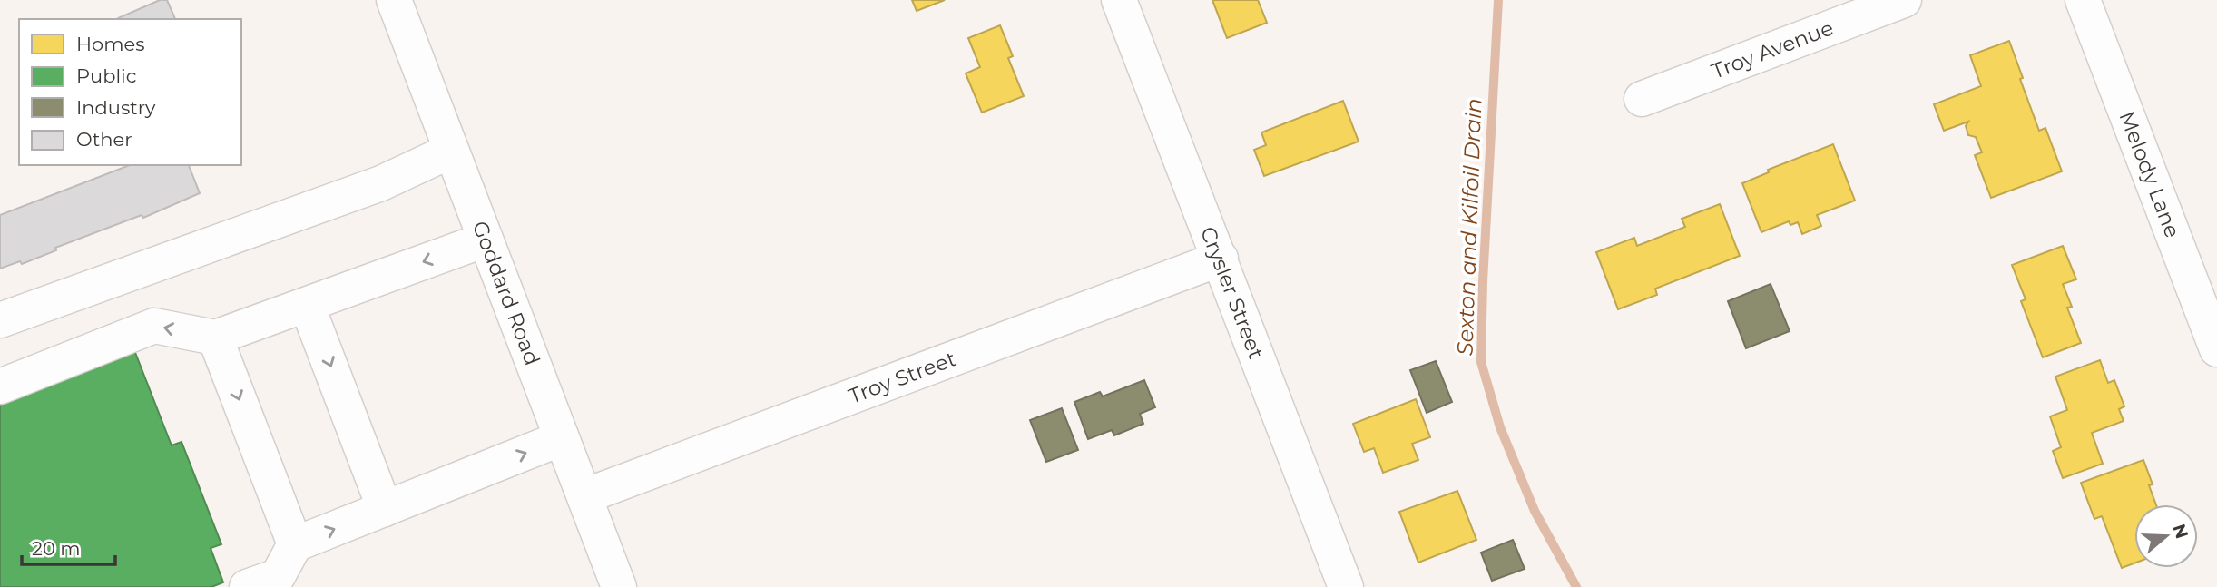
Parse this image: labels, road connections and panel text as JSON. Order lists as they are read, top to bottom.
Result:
{
  "streets": {
    "street": [
      "Troy Avenue",
      "Melody Lane",
      "Crysler Street",
      "Goddard Road",
      "Troy Street"
    ]
  },
  "crossings": [
    ["Crysler Street", "Troy Street"],
    ["Goddard Road", "Troy Street"]
  ],
  "water": ["Sexton and Kilfoil Drain"],
  "legend": [
    "Homes",
    "Public",
    "Industry",
    "Other"
  ],
  "scale_bar": "20 m",
  "north": "right"
}
